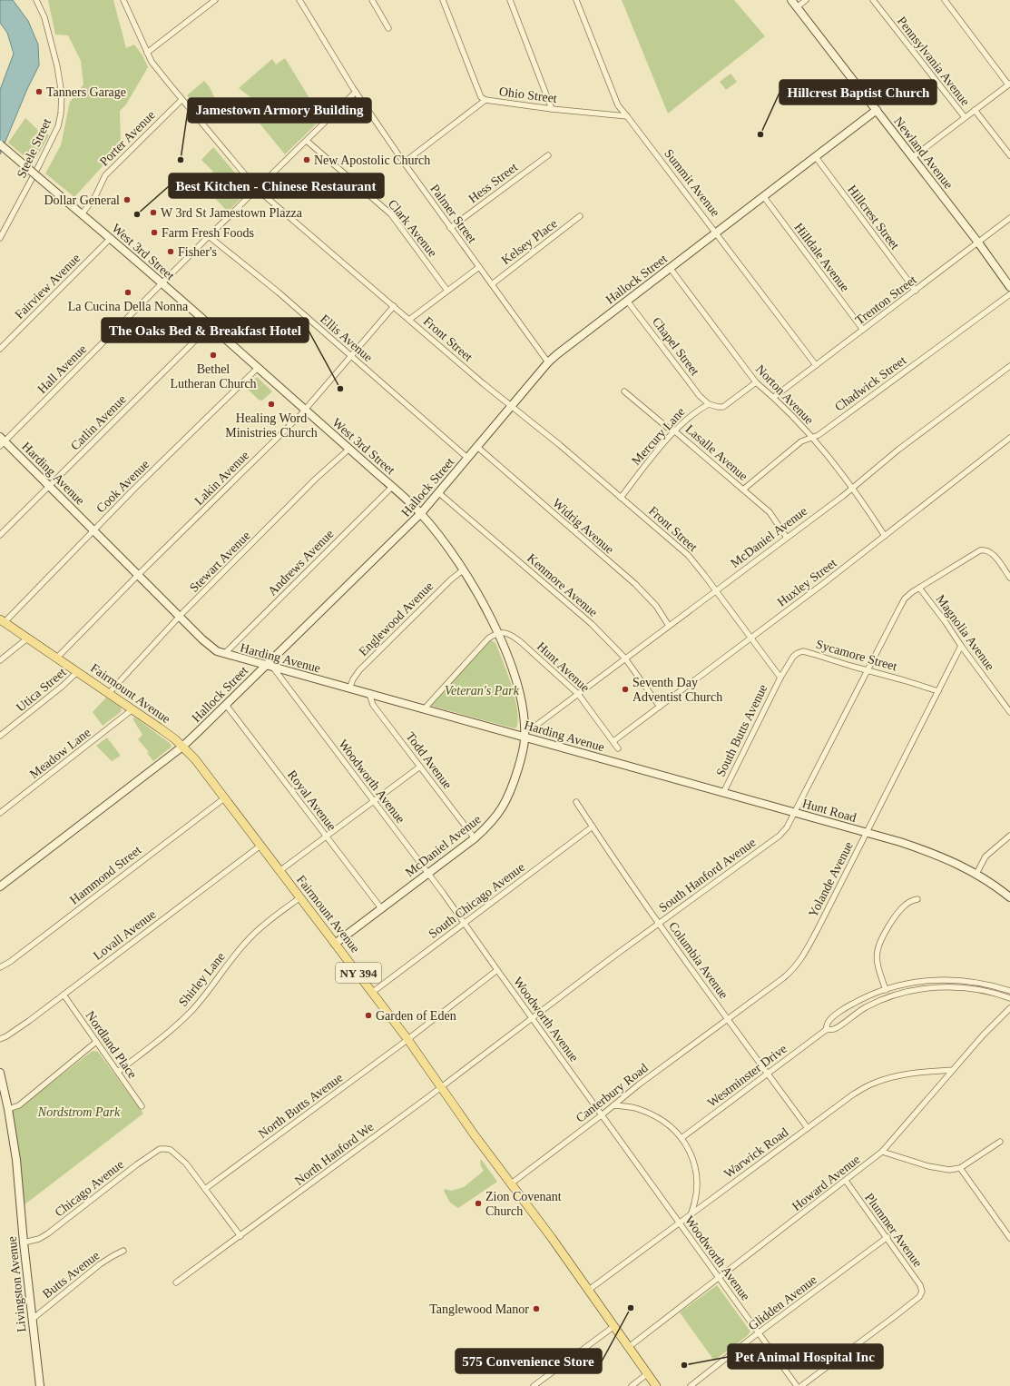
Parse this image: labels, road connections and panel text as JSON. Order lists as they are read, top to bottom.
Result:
{
  "streets": {
    "main road": ["Fairmount Avenue", "NY 394"],
    "street": [
      "Pennsylvania Avenue",
      "Ohio Street",
      "Porter Avenue",
      "Steele Street",
      "Newland Avenue",
      "Hess Street",
      "Summit Avenue",
      "Palmer Street",
      "Hillcrest Street",
      "Clark Avenue",
      "Kelsey Place",
      "West 3rd Street",
      "Hilldale Avenue",
      "Hallock Street",
      "Fairview Avenue",
      "Trenton Street",
      "Ellis Avenue",
      "Front Street",
      "Chapel Street",
      "Hall Avenue",
      "Chadwick Street",
      "Norton Avenue",
      "Catlin Avenue",
      "Mercury Lane",
      "Lasalle Avenue",
      "Harding Avenue",
      "Lakin Avenue",
      "Cook Avenue",
      "Widrig Avenue",
      "McDaniel Avenue",
      "Stewart Avenue",
      "Andrews Avenue",
      "Huxley Street",
      "Kenmore Avenue",
      "Englewood Avenue",
      "Magnolia Avenue",
      "Sycamore Street",
      "Hunt Avenue",
      "Utica Street",
      "South Butts Avenue",
      "Meadow Lane",
      "Todd Avenue",
      "Woodworth Avenue",
      "Royal Avenue",
      "Hunt Road",
      "Hammond Street",
      "South Hanford Avenue",
      "Yolande Avenue",
      "South Chicago Avenue",
      "Lovall Avenue",
      "Columbia Avenue",
      "Shirley Lane",
      "Nordland Place",
      "Westminster Drive",
      "Canterbury Road",
      "North Butts Avenue",
      "Warwick Road",
      "North Hanford We",
      "Howard Avenue",
      "Chicago Avenue",
      "Plummer Avenue",
      "Butts Avenue",
      "Livingston Avenue",
      "Glidden Avenue"
    ]
  },
  "crossings": [
    ["Ohio Street", "Summit Avenue"],
    ["Ohio Street", "Palmer Street"],
    ["Porter Avenue", "West 3rd Street"],
    ["Porter Avenue", "Front Street"],
    ["Newland Avenue", "Hallock Street"],
    ["Newland Avenue", "Trenton Street"],
    ["Hess Street", "Palmer Street"],
    ["Summit Avenue", "Hallock Street"],
    ["Summit Avenue", "Trenton Street"],
    ["Palmer Street", "Kelsey Place"],
    ["Palmer Street", "Hallock Street"],
    ["Palmer Street", "Hall Avenue"],
    ["Hillcrest Street", "Hallock Street"],
    ["Hillcrest Street", "Trenton Street"],
    ["Clark Avenue", "Hall Avenue"],
    ["West 3rd Street", "Hallock Street"],
    ["West 3rd Street", "Fairview Avenue"],
    ["West 3rd Street", "Hall Avenue"],
    ["West 3rd Street", "Catlin Avenue"],
    ["West 3rd Street", "Harding Avenue"],
    ["West 3rd Street", "Lakin Avenue"],
    ["West 3rd Street", "Cook Avenue"],
    ["West 3rd Street", "McDaniel Avenue"],
    ["West 3rd Street", "Stewart Avenue"],
    ["West 3rd Street", "Andrews Avenue"],
    ["West 3rd Street", "Englewood Avenue"],
    ["West 3rd Street", "Hunt Avenue"],
    ["Hilldale Avenue", "Hallock Street"],
    ["Hilldale Avenue", "Trenton Street"],
    ["Hallock Street", "Ellis Avenue"],
    ["Hallock Street", "Front Street"],
    ["Hallock Street", "Chapel Street"],
    ["Hallock Street", "Norton Avenue"],
    ["Hallock Street", "Harding Avenue"],
    ["Hallock Street", "Widrig Avenue"],
    ["Hallock Street", "Kenmore Avenue"],
    ["Hallock Street", "Fairmount Avenue"],
    ["Hallock Street", "Woodworth Avenue"],
    ["Hallock Street", "Royal Avenue"],
    ["Trenton Street", "Norton Avenue"],
    ["Ellis Avenue", "Hall Avenue"],
    ["Ellis Avenue", "Lakin Avenue"],
    ["Front Street", "Hall Avenue"],
    ["Front Street", "Mercury Lane"],
    ["Front Street", "Lakin Avenue"],
    ["Front Street", "McDaniel Avenue"],
    ["Front Street", "Huxley Street"],
    ["Front Street", "Sycamore Street"],
    ["Front Street", "South Butts Avenue"],
    ["Chapel Street", "Mercury Lane"],
    ["Hall Avenue", "Harding Avenue"],
    ["Chadwick Street", "Norton Avenue"],
    ["Chadwick Street", "Lasalle Avenue"],
    ["Norton Avenue", "McDaniel Avenue"],
    ["Norton Avenue", "Huxley Street"],
    ["Catlin Avenue", "Harding Avenue"],
    ["Mercury Lane", "Lasalle Avenue"],
    ["Lasalle Avenue", "McDaniel Avenue"],
    ["Harding Avenue", "Lakin Avenue"],
    ["Harding Avenue", "Cook Avenue"],
    ["Harding Avenue", "McDaniel Avenue"],
    ["Harding Avenue", "Stewart Avenue"],
    ["Harding Avenue", "Andrews Avenue"],
    ["Harding Avenue", "Englewood Avenue"],
    ["Harding Avenue", "Todd Avenue"],
    ["Harding Avenue", "Woodworth Avenue"],
    ["Harding Avenue", "Hunt Road"],
    ["Lakin Avenue", "Fairmount Avenue"],
    ["Cook Avenue", "Fairmount Avenue"],
    ["Widrig Avenue", "McDaniel Avenue"],
    ["McDaniel Avenue", "Kenmore Avenue"],
    ["McDaniel Avenue", "Hunt Avenue"],
    ["McDaniel Avenue", "Fairmount Avenue"],
    ["McDaniel Avenue", "Todd Avenue"],
    ["McDaniel Avenue", "Woodworth Avenue"],
    ["McDaniel Avenue", "Royal Avenue"],
    ["Stewart Avenue", "Fairmount Avenue"],
    ["Huxley Street", "Kenmore Avenue"],
    ["Huxley Street", "Hunt Avenue"],
    ["Magnolia Avenue", "South Hanford Avenue"],
    ["Magnolia Avenue", "Yolande Avenue"],
    ["Sycamore Street", "South Butts Avenue"],
    ["Sycamore Street", "South Hanford Avenue"],
    ["Sycamore Street", "Yolande Avenue"],
    ["Utica Street", "Fairmount Avenue"],
    ["Fairmount Avenue", "Meadow Lane"],
    ["Fairmount Avenue", "Hammond Street"],
    ["Fairmount Avenue", "South Hanford Avenue"],
    ["Fairmount Avenue", "South Chicago Avenue"],
    ["Fairmount Avenue", "Lovall Avenue"],
    ["Fairmount Avenue", "Shirley Lane"],
    ["Fairmount Avenue", "Canterbury Road"],
    ["Fairmount Avenue", "North Butts Avenue"],
    ["Fairmount Avenue", "Warwick Road"],
    ["Fairmount Avenue", "North Hanford We"],
    ["Fairmount Avenue", "Howard Avenue"],
    ["South Butts Avenue", "Hunt Road"],
    ["Woodworth Avenue", "South Hanford Avenue"],
    ["Woodworth Avenue", "South Chicago Avenue"],
    ["Woodworth Avenue", "Canterbury Road"],
    ["Woodworth Avenue", "Warwick Road"],
    ["Woodworth Avenue", "Howard Avenue"],
    ["Woodworth Avenue", "Glidden Avenue"],
    ["Hunt Road", "South Hanford Avenue"],
    ["Hunt Road", "Yolande Avenue"],
    ["South Hanford Avenue", "Columbia Avenue"],
    ["South Hanford Avenue", "North Hanford We"],
    ["Yolande Avenue", "Columbia Avenue"],
    ["Yolande Avenue", "Canterbury Road"],
    ["South Chicago Avenue", "Columbia Avenue"],
    ["Lovall Avenue", "Nordland Place"],
    ["Columbia Avenue", "Westminster Drive"],
    ["Columbia Avenue", "Canterbury Road"],
    ["Columbia Avenue", "Warwick Road"],
    ["Shirley Lane", "Nordland Place"],
    ["North Butts Avenue", "Chicago Avenue"],
    ["Warwick Road", "Howard Avenue"],
    ["Howard Avenue", "Plummer Avenue"],
    ["Chicago Avenue", "Livingston Avenue"],
    ["Plummer Avenue", "Glidden Avenue"],
    ["Butts Avenue", "Livingston Avenue"]
  ],
  "parks": ["Veteran's Park", "Nordstrom Park"],
  "places": [
    "Tanners Garage",
    "Hillcrest Baptist Church",
    "Jamestown Armory Building",
    "New Apostolic Church",
    "Dollar General",
    "W 3rd St Jamestown Plazza",
    "Best Kitchen - Chinese Restaurant",
    "Farm Fresh Foods",
    "Fisher's",
    "La Cucina Della Nonna",
    "Bethel Lutheran Church",
    "The Oaks Bed & Breakfast Hotel",
    "Healing Word Ministries Church",
    "Seventh Day Adventist Church",
    "Garden of Eden",
    "Zion Covenant Church",
    "575 Convenience Store",
    "Tanglewood Manor",
    "Pet Animal Hospital Inc"
  ]
}
